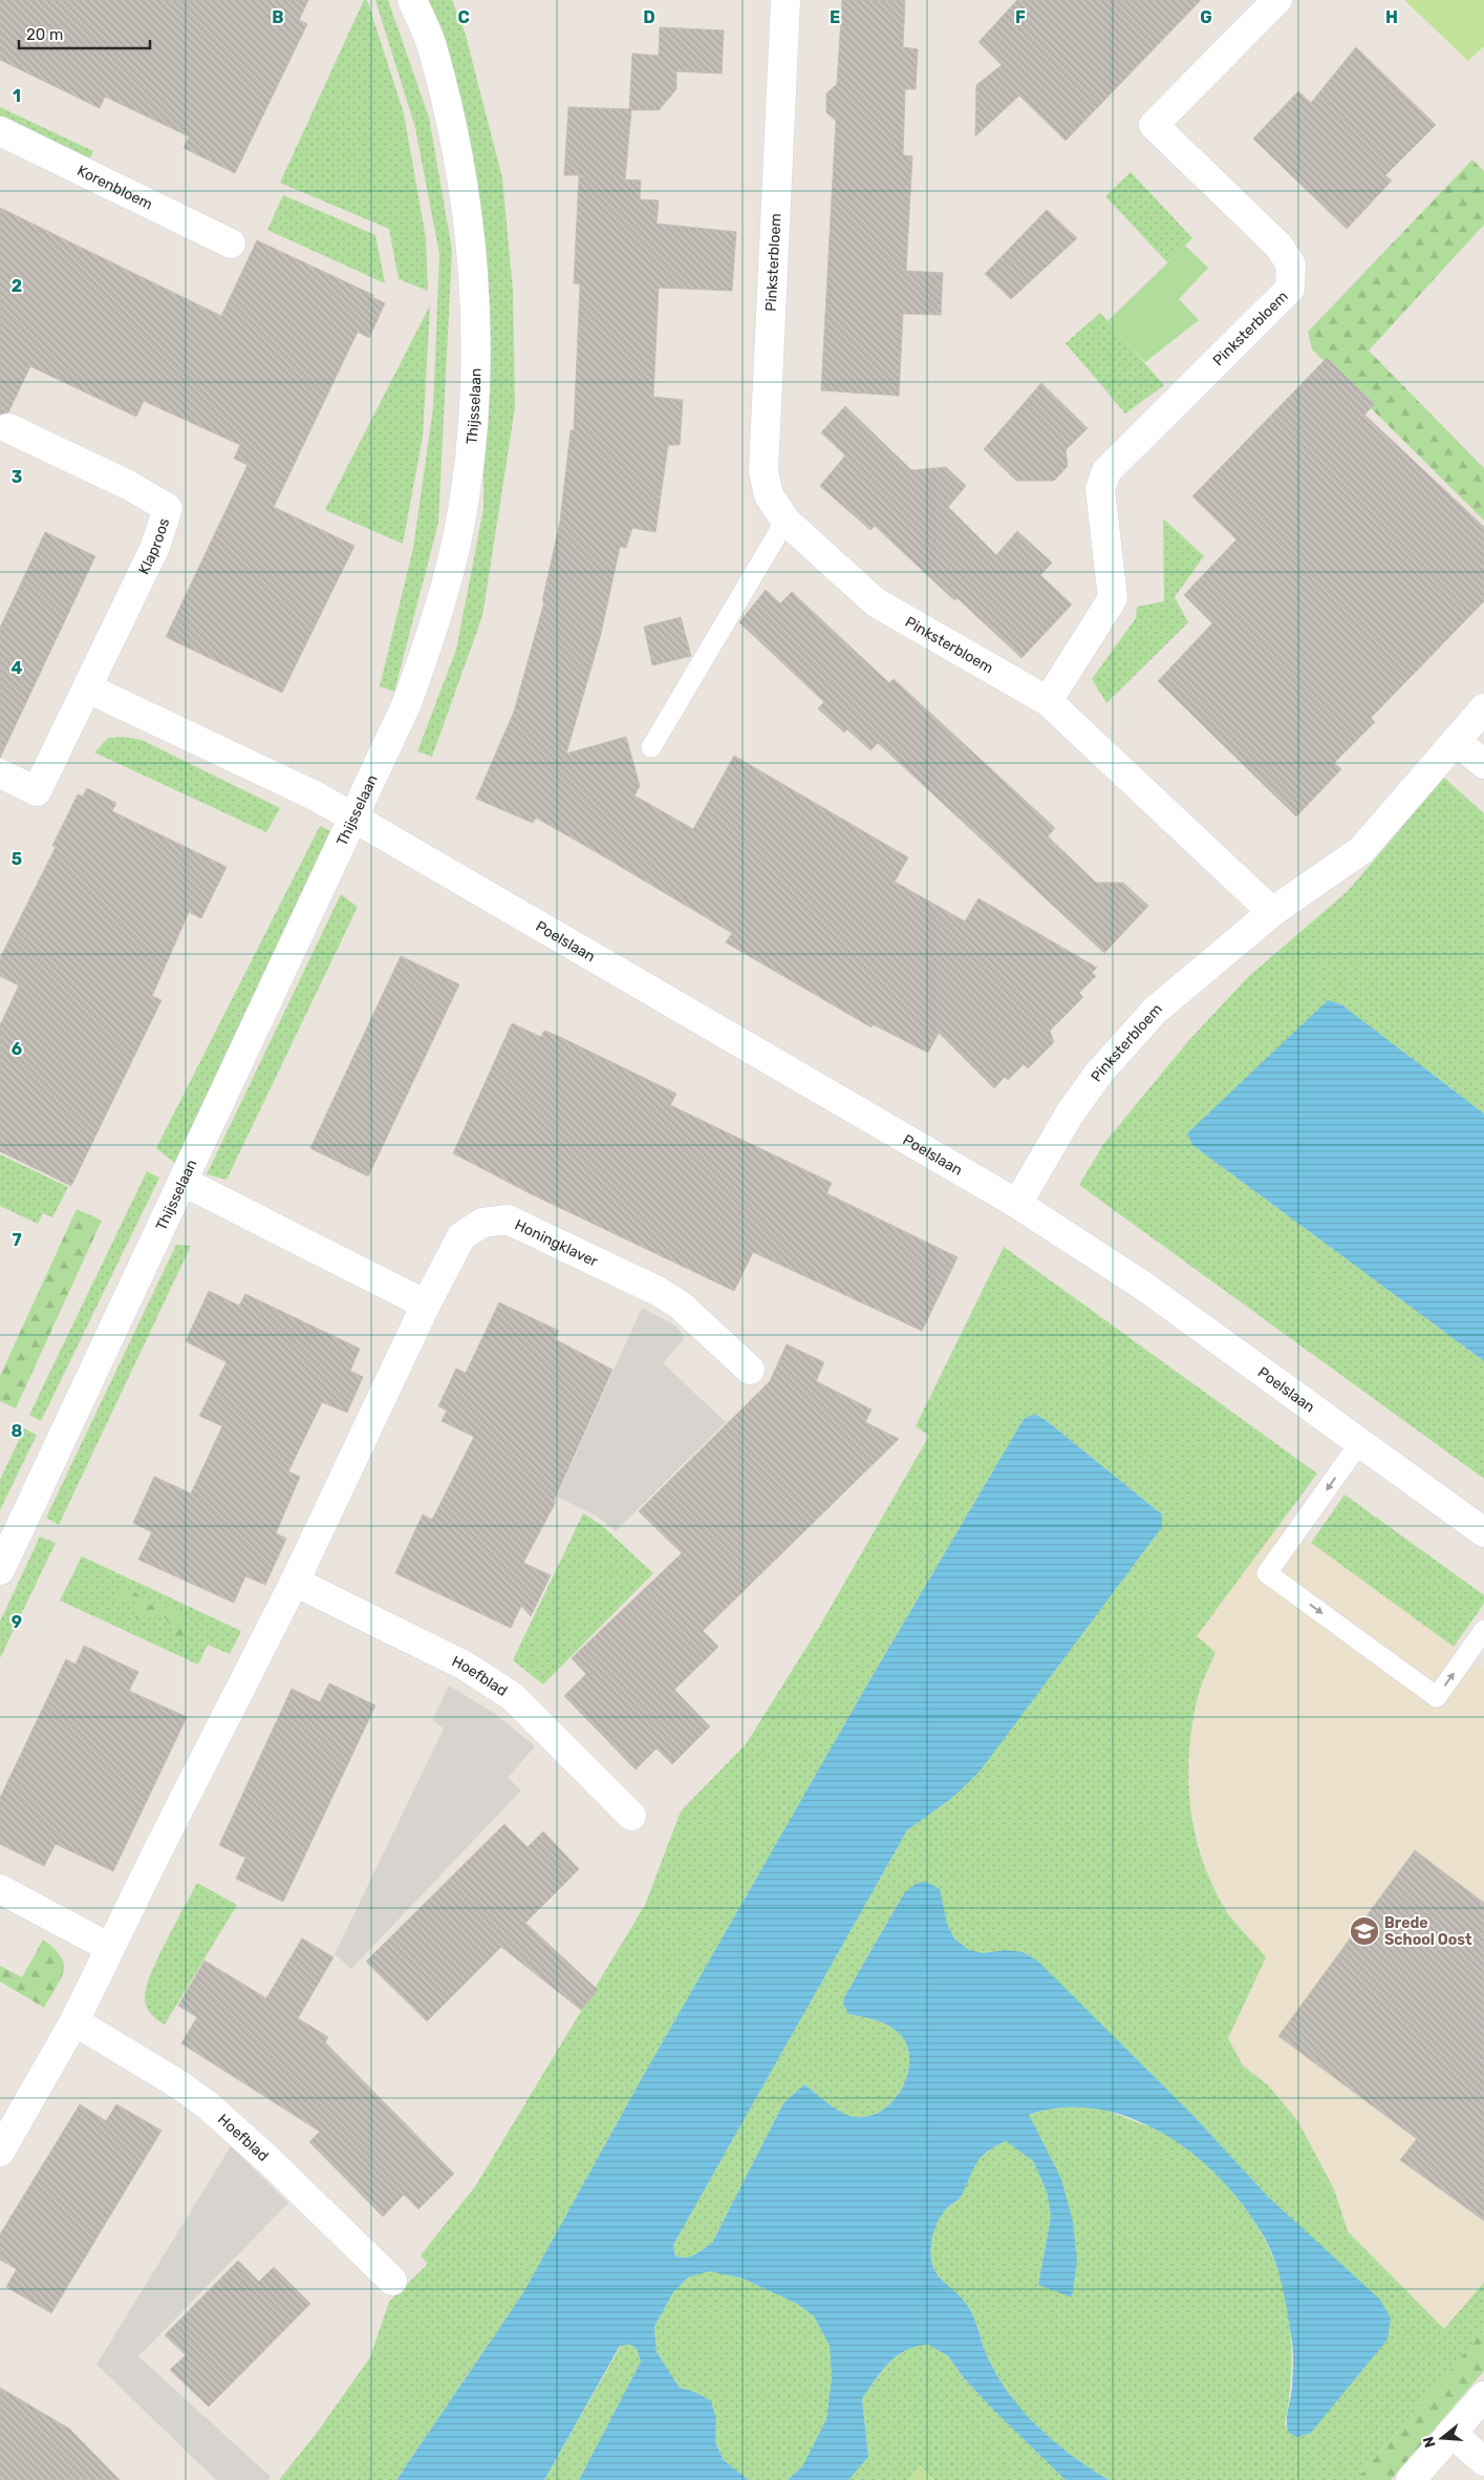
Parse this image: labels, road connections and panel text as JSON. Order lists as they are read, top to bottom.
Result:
{
  "streets": {
    "street": [
      "Korenbloem",
      "Pinksterbloem",
      "Thijsselaan",
      "Klaproos",
      "Poelslaan",
      "Honingklaver",
      "Hoefblad"
    ]
  },
  "crossings": [
    ["Pinksterbloem", "Poelslaan"],
    ["Thijsselaan", "Poelslaan"]
  ],
  "places": {
    "school or university": ["Brede School Oost"]
  },
  "scale_bar": "20 m",
  "north": "left",
  "grid": {
    "columns": [
      "B",
      "C",
      "D",
      "E",
      "F",
      "G",
      "H"
    ],
    "rows": [
      "1",
      "2",
      "3",
      "4",
      "5",
      "6",
      "7",
      "8",
      "9"
    ]
  }
}
